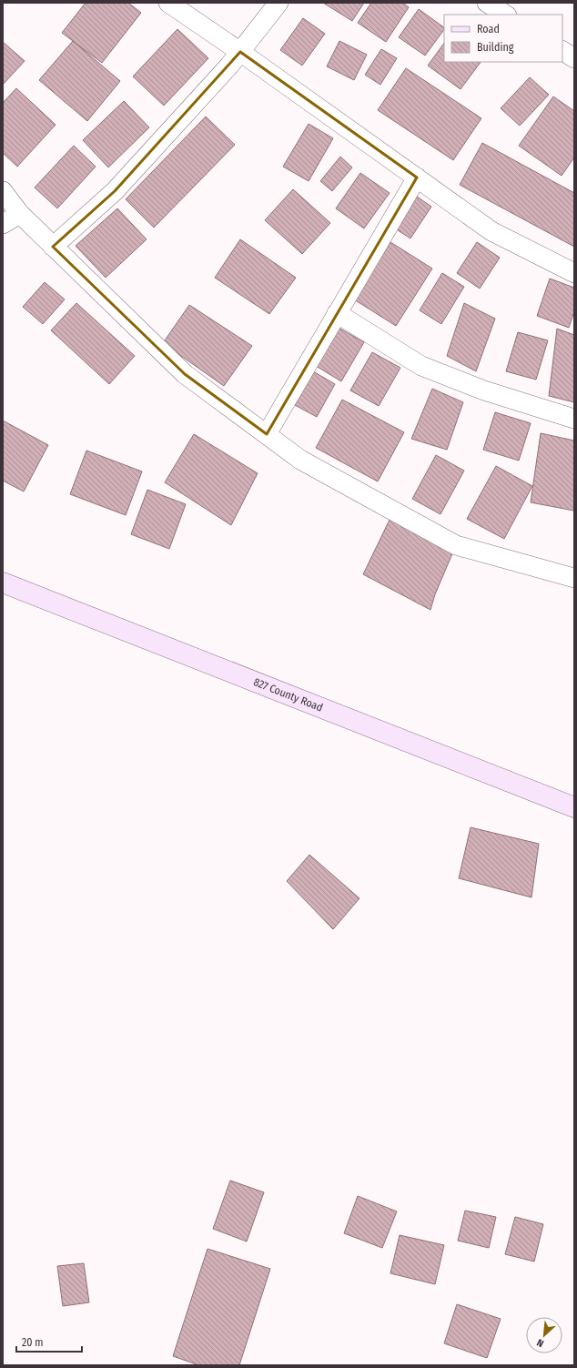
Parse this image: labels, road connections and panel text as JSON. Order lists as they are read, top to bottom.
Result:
{
  "streets": {
    "main road": ["827 County Road"]
  },
  "legend": ["Road", "Building"],
  "scale_bar": "20 m",
  "north": "bottom left"
}
